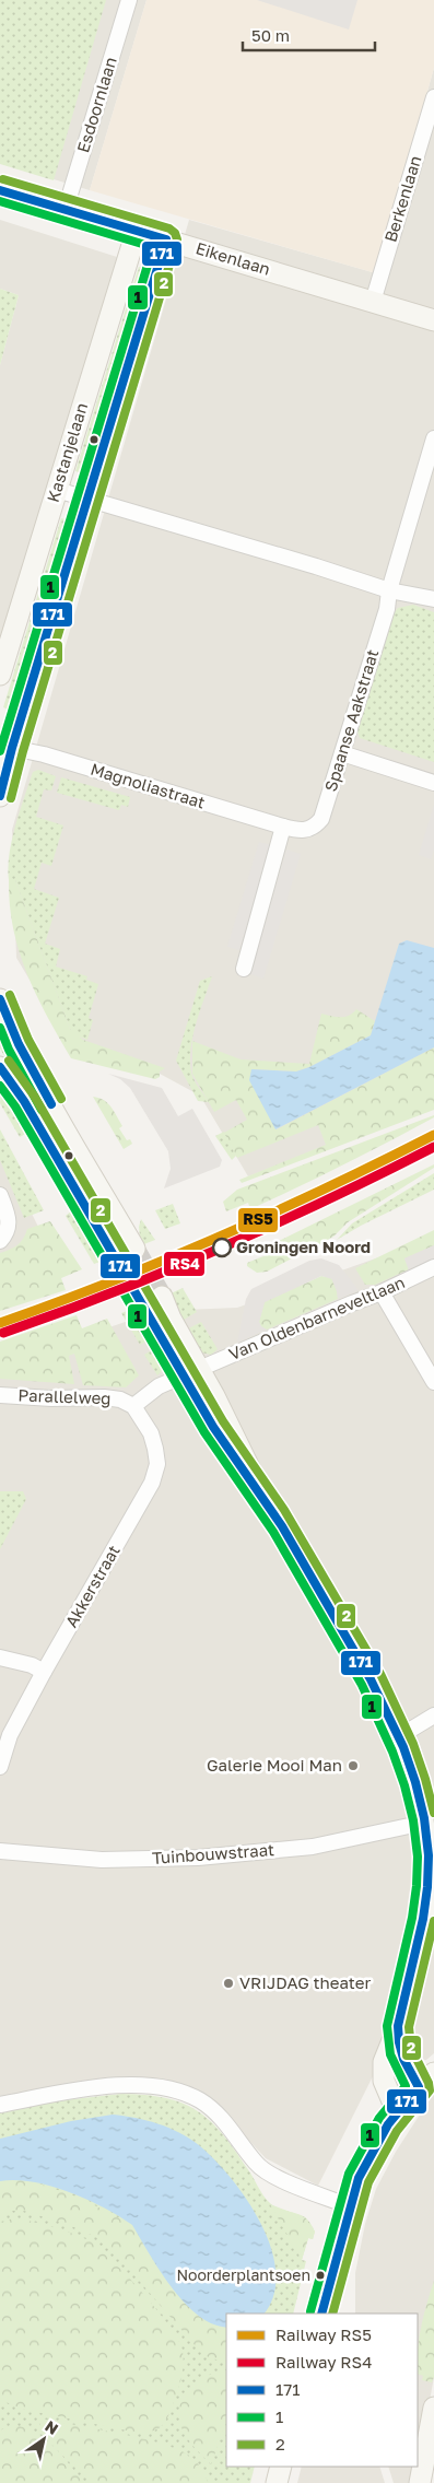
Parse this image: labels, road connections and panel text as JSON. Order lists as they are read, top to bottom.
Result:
{
  "streets": {
    "street": [
      "Esdoornlaan",
      "Berkenlaan",
      "Eikenlaan",
      "Kastanjelaan",
      "Spaanse Aakstraat",
      "Magnoliastraat",
      "Van Oldenbarneveltlaan",
      "Parallelweg",
      "Akkerstraat",
      "Tuinbouwstraat"
    ]
  },
  "crossings": [
    ["Esdoornlaan", "Eikenlaan"],
    ["Berkenlaan", "Eikenlaan"],
    ["Eikenlaan", "Kastanjelaan"],
    ["Kastanjelaan", "Magnoliastraat"],
    ["Spaanse Aakstraat", "Magnoliastraat"],
    ["Van Oldenbarneveltlaan", "Parallelweg"],
    ["Parallelweg", "Akkerstraat"]
  ],
  "places": [
    "Groningen Noord",
    "Galerie Mooi Man",
    "VRIJDAG theater",
    "Noorderplantsoen"
  ],
  "lines": [
    "transit line 2",
    "transit line 171",
    "transit line 1",
    "rail line RS5",
    "rail line RS4"
  ],
  "legend": [
    "Railway RS5",
    "Railway RS4",
    "171",
    "1",
    "2"
  ],
  "scale_bar": "50 m",
  "north": "top right"
}
